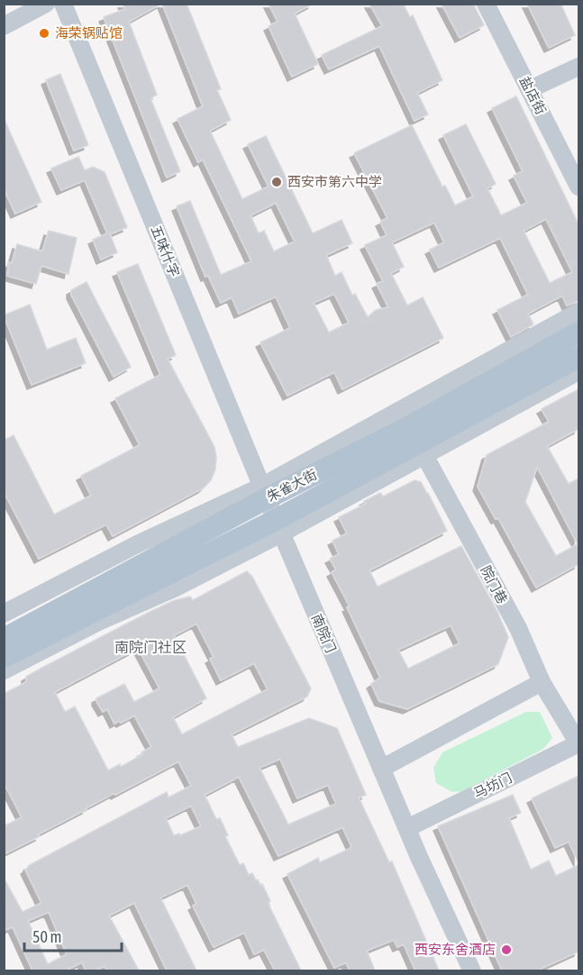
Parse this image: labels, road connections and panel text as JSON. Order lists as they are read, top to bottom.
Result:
{
  "streets": {
    "main road": ["朱雀大街"],
    "street": [
      "盐店街",
      "五味什字",
      "院门巷",
      "南院门",
      "马坊门"
    ]
  },
  "crossings": [
    ["五味什字", "朱雀大街"],
    ["五味什字", "南院门"],
    ["朱雀大街", "院门巷"],
    ["朱雀大街", "南院门"],
    ["院门巷", "马坊门"],
    ["南院门", "马坊门"]
  ],
  "districts": ["南院门社区"],
  "places": ["海荣锅贴馆", "西安市第六中学", "西安东舍酒店"],
  "scale_bar": "50 m"
}
